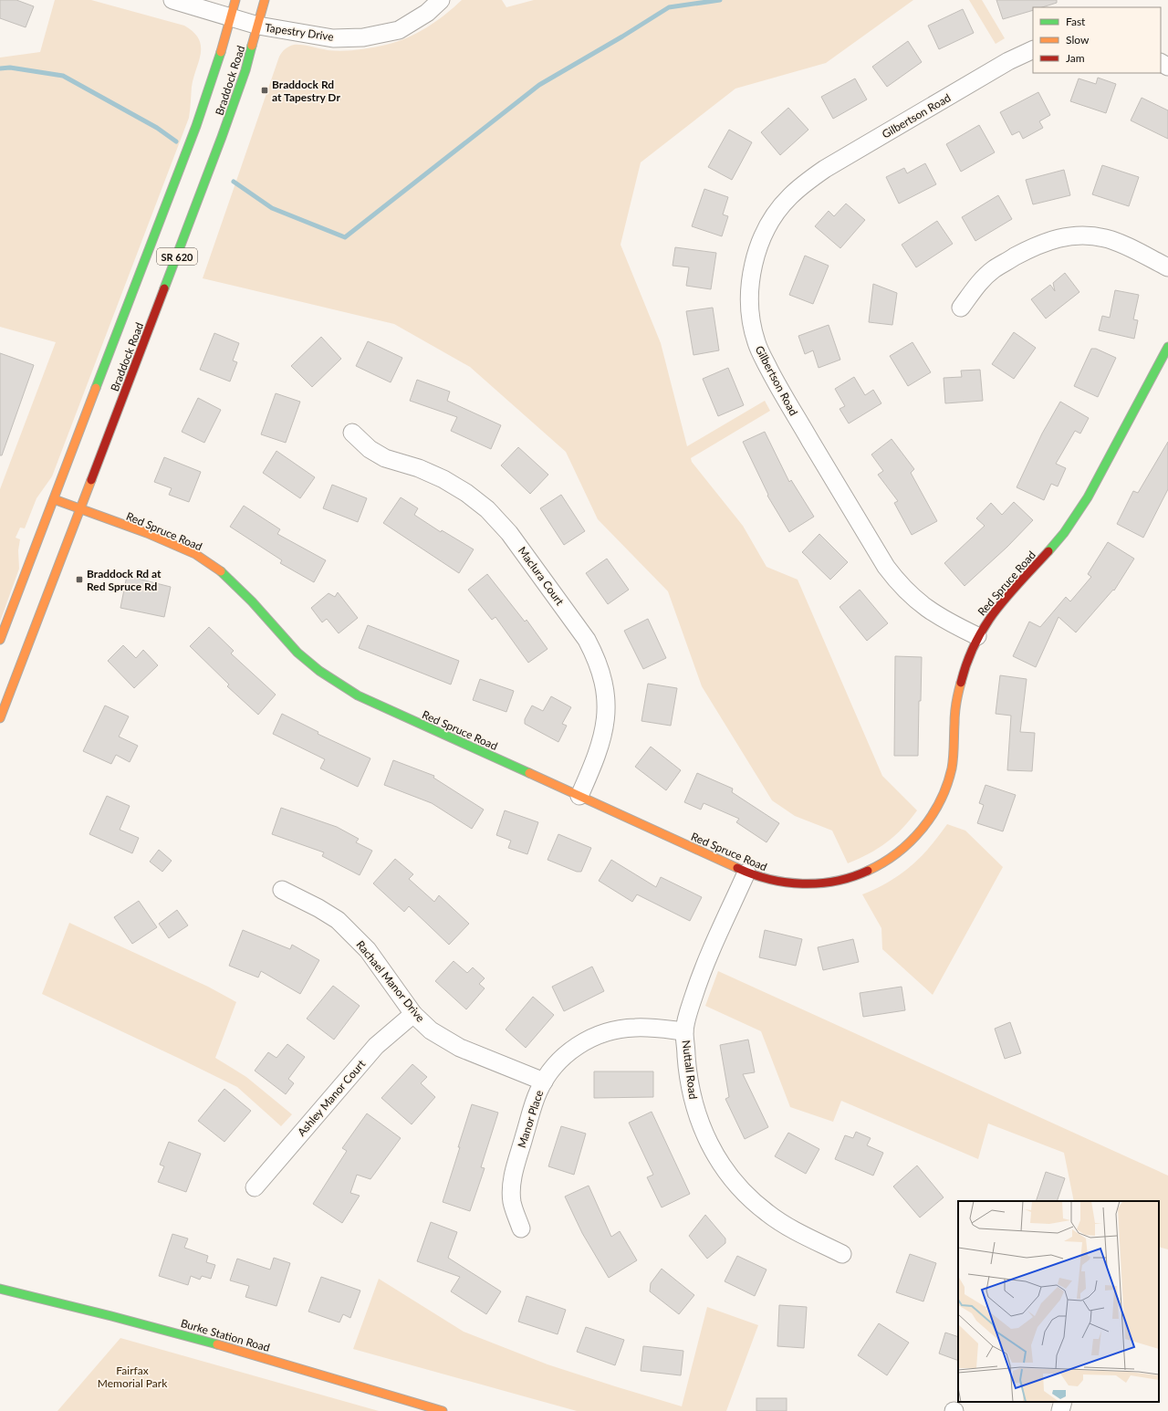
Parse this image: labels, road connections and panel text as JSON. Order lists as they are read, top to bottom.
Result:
{
  "streets": {
    "street": [
      "Tapestry Drive",
      "Braddock Road",
      "Gilbertson Road",
      "SR 620",
      "Red Spruce Road",
      "Maclura Court",
      "Rachael Manor Drive",
      "Nuttall Road",
      "Ashley Manor Court",
      "Manor Place",
      "Burke Station Road"
    ]
  },
  "crossings": [
    ["Tapestry Drive", "Braddock Road"],
    ["Braddock Road", "Red Spruce Road"],
    ["Gilbertson Road", "Red Spruce Road"],
    ["Red Spruce Road", "Maclura Court"],
    ["Red Spruce Road", "Nuttall Road"],
    ["Rachael Manor Drive", "Ashley Manor Court"],
    ["Rachael Manor Drive", "Manor Place"],
    ["Nuttall Road", "Manor Place"]
  ],
  "parks": ["Fairfax Memorial Park"],
  "places": {
    "transit": ["Braddock Rd at Tapestry Dr", "Braddock Rd at Red Spruce Rd"]
  },
  "legend": ["Fast", "Slow", "Jam"]
}
